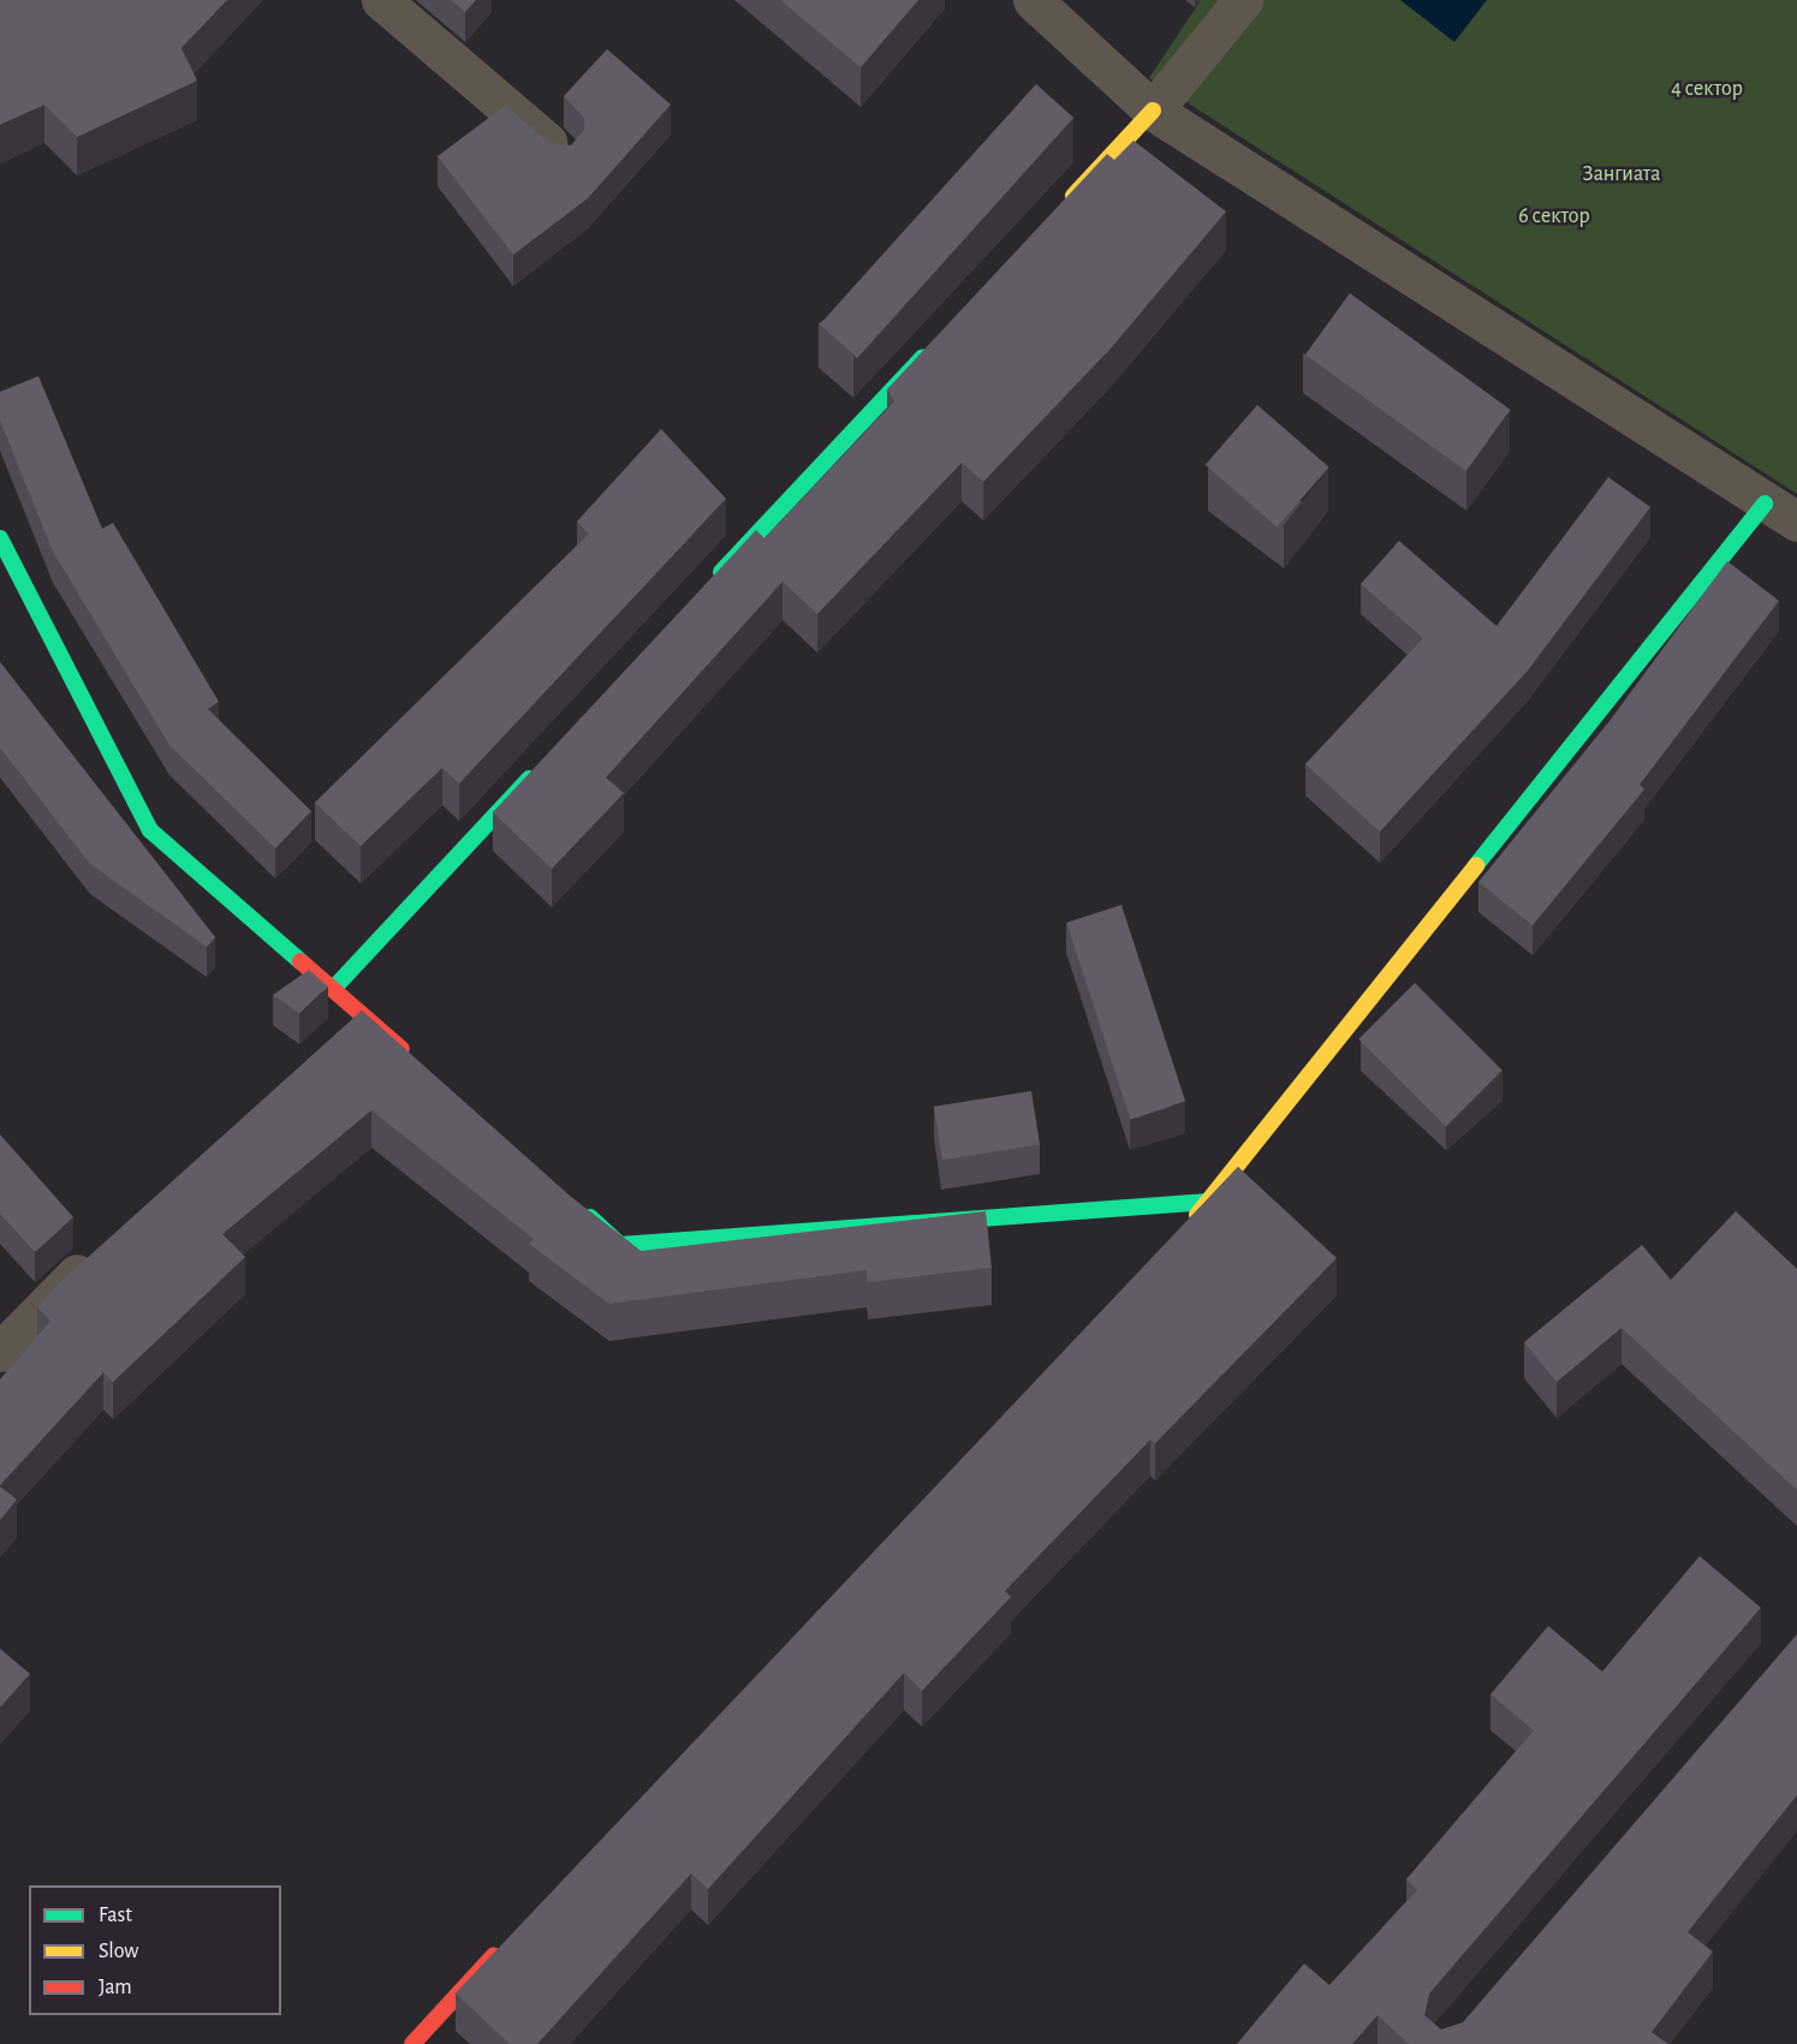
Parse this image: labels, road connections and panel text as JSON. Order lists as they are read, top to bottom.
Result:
{
  "parks": ["4 сектор", "Зангиата", "6 сектор"],
  "legend": ["Fast", "Slow", "Jam"]
}
